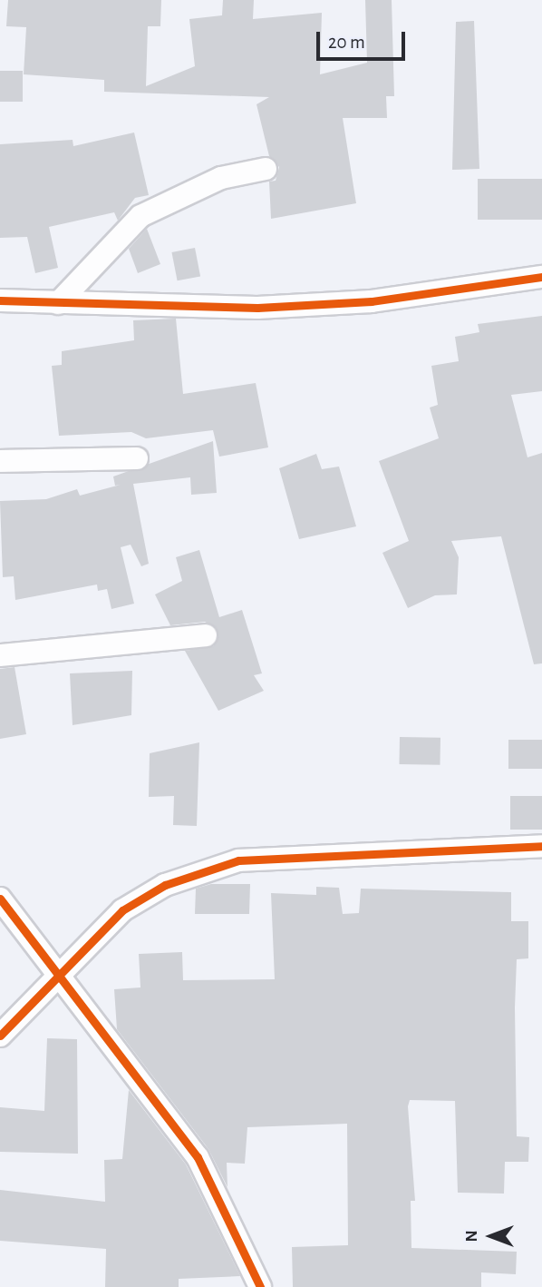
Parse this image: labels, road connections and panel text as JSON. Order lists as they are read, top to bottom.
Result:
{
  "scale_bar": "20 m",
  "north": "left"
}
